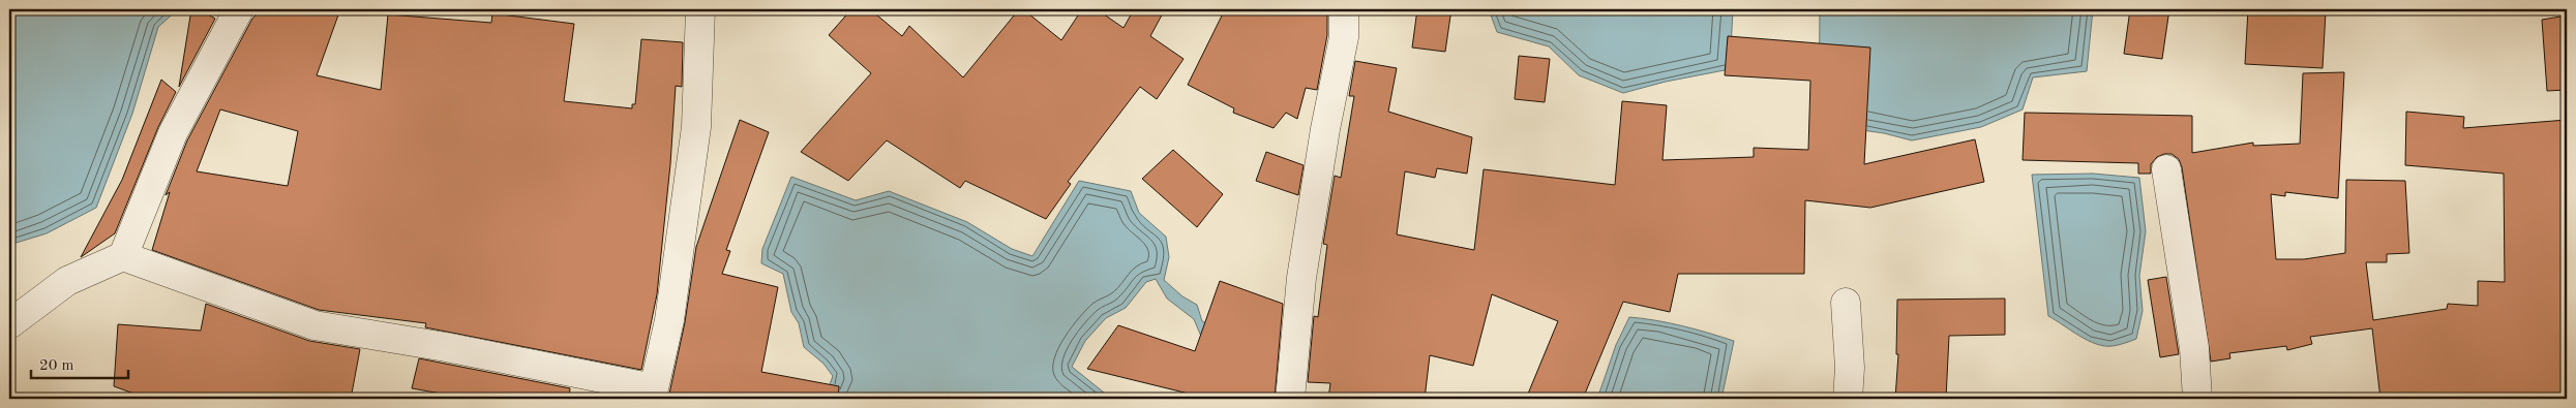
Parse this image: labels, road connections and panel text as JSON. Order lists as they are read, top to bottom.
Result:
{
  "scale_bar": "20 m"
}
